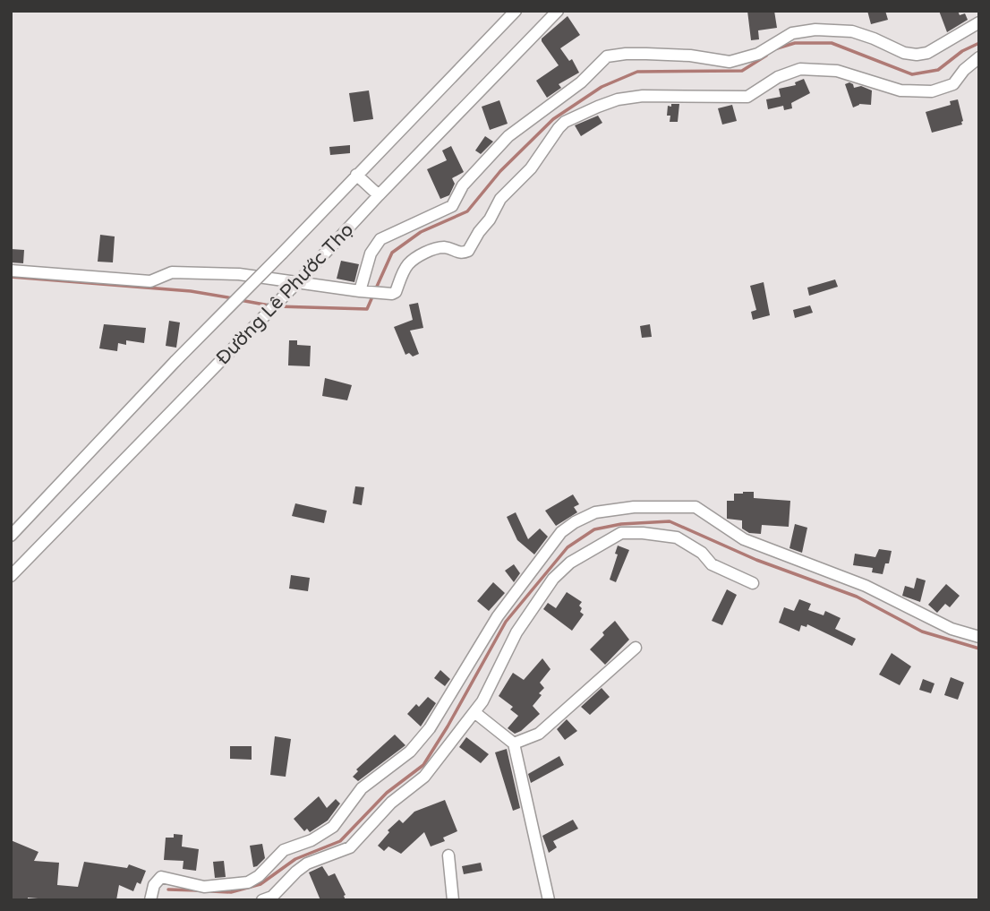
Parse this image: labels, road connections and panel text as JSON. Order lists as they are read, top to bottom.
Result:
{
  "streets": {
    "street": ["Đường Lê Phước Thọ"]
  }
}
